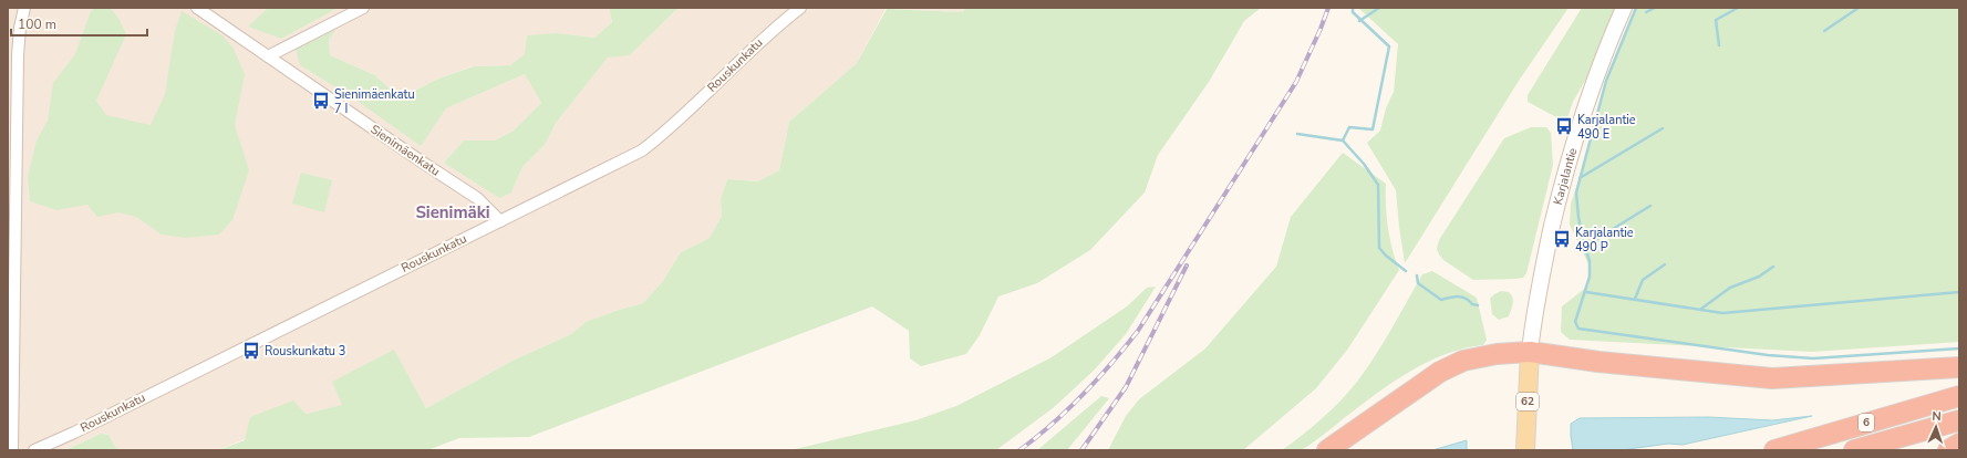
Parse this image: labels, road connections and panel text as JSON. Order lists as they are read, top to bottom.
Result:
{
  "streets": {
    "highway": ["6"],
    "main road": ["Karjalantie", "62"],
    "street": ["Rouskunkatu", "Sienimäenkatu"]
  },
  "crossings": [
    ["Rouskunkatu", "Sienimäenkatu"],
    ["Karjalantie", "62"]
  ],
  "districts": ["Sienimäki"],
  "places": {
    "bus stop": [
      "Sienimäenkatu 7 I",
      "Karjalantie 490 E",
      "Karjalantie 490 P",
      "Rouskunkatu 3"
    ]
  },
  "scale_bar": "100 m",
  "north": "top"
}
